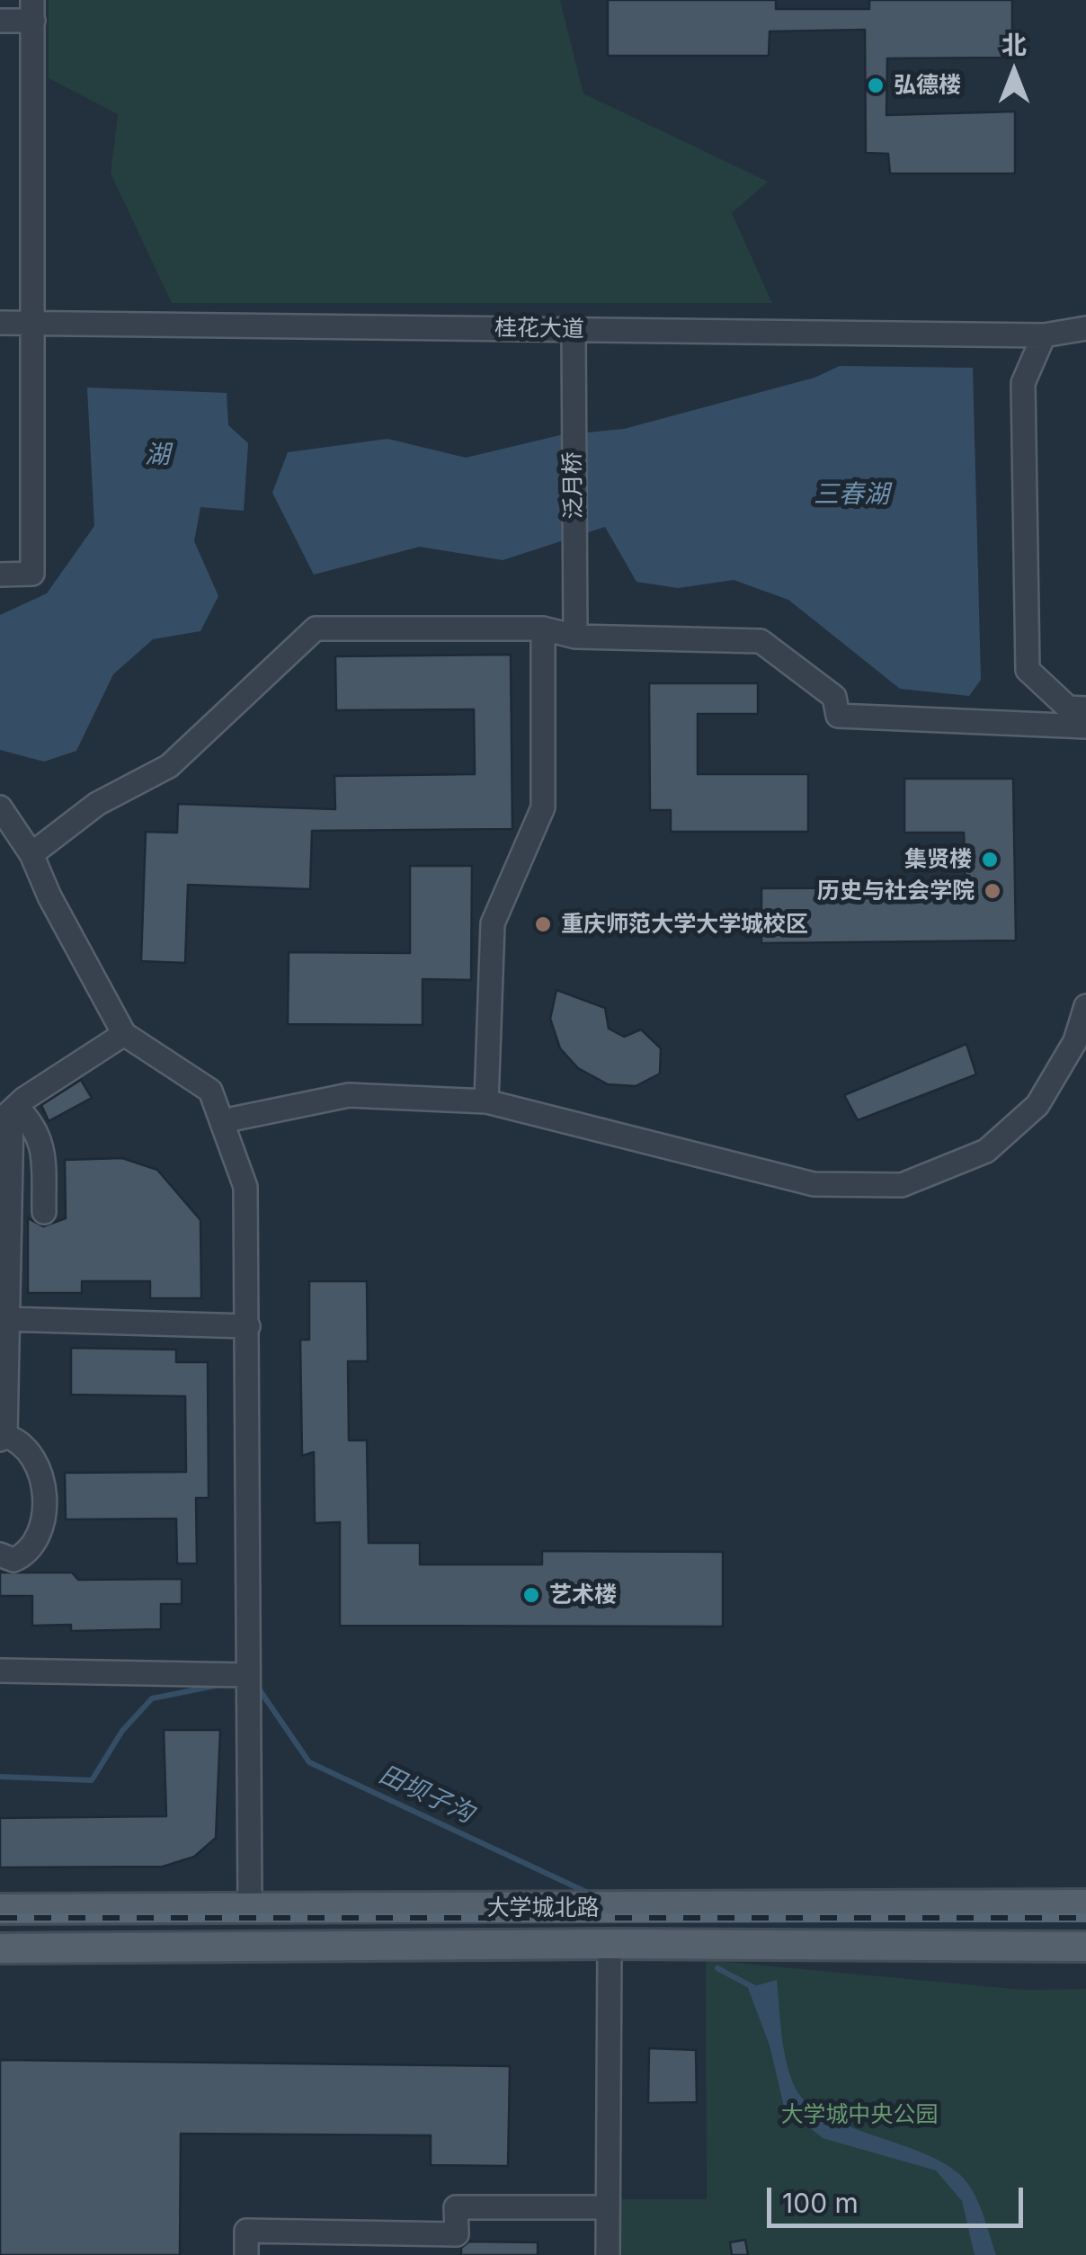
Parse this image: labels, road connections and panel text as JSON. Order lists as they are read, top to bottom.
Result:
{
  "streets": {
    "main road": ["大学城北路"],
    "street": ["桂花大道", "泛月桥"]
  },
  "crossings": [
    ["桂花大道", "泛月桥"]
  ],
  "water": ["湖", "三春湖", "田坝子沟"],
  "parks": ["大学城中央公园"],
  "places": [
    "弘德楼",
    "集贤楼",
    "历史与社会学院",
    "重庆师范大学大学城校区",
    "艺术楼"
  ],
  "scale_bar": "100 m",
  "north": "top"
}
